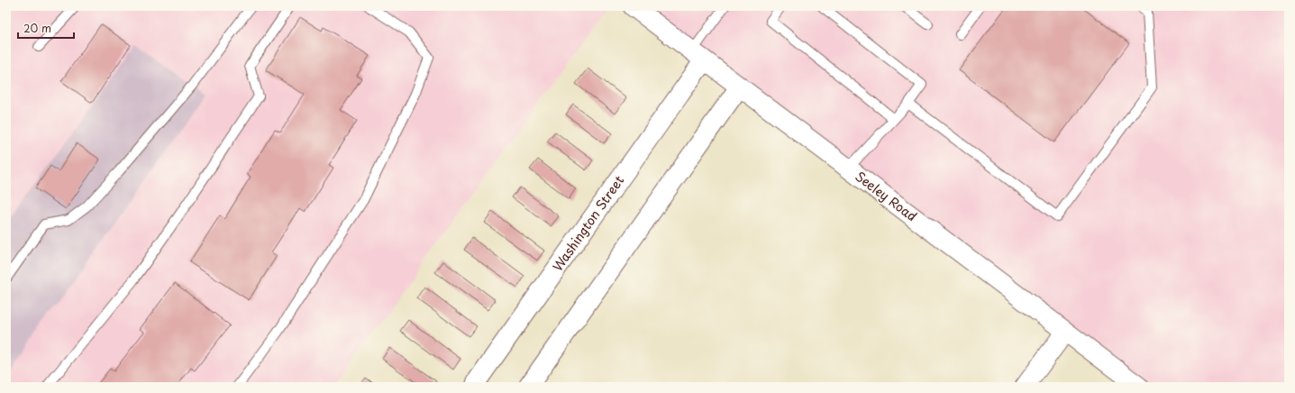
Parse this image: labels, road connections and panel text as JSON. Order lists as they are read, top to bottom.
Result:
{
  "streets": {
    "street": ["Seeley Road", "Washington Street"]
  },
  "crossings": [
    ["Seeley Road", "Washington Street"]
  ],
  "scale_bar": "20 m"
}
